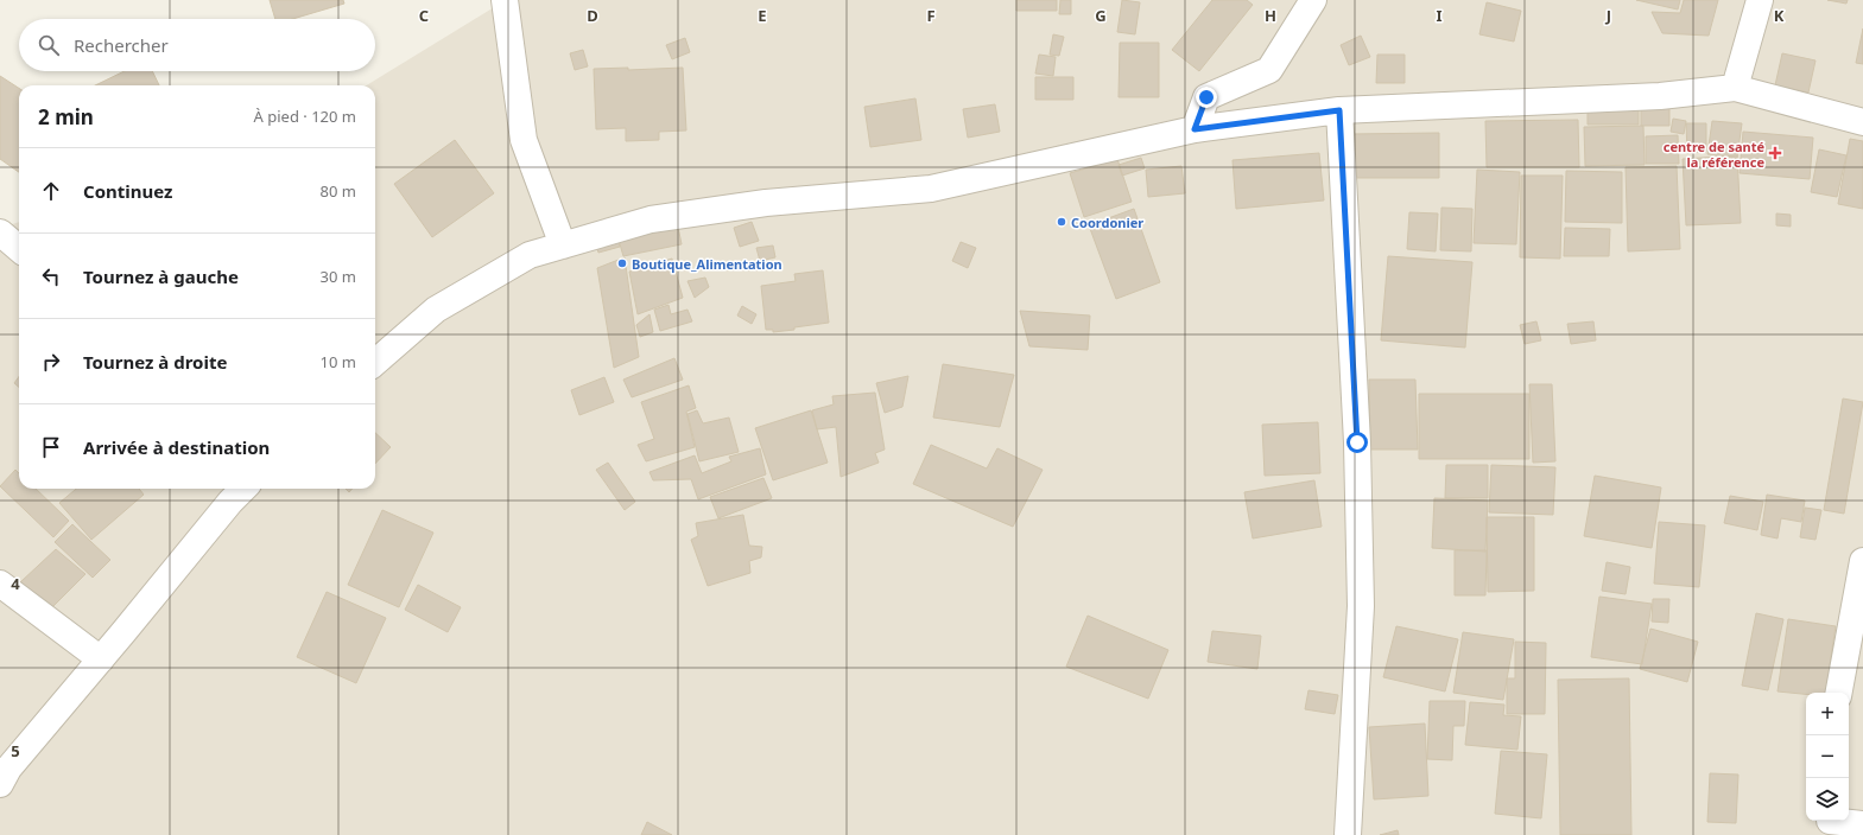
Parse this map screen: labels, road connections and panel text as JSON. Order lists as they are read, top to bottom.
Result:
{
  "places": {
    "health": ["centre de santé la référence"],
    "other": ["Coordonier", "Boutique_Alimentation"]
  },
  "page": {
    "search": "Rechercher",
    "heading": ["2 min", "À pied · 120 m"],
    "list": [
      ["Continuez", "80 m"],
      ["Tournez à gauche", "30 m"],
      ["Tournez à droite", "10 m"],
      "Arrivée à destination"
    ],
    "map_buttons": ["+", "−"]
  },
  "grid": {
    "columns": [
      "C",
      "D",
      "E",
      "F",
      "G",
      "H",
      "I",
      "J",
      "K"
    ],
    "rows": ["4", "5"]
  }
}
